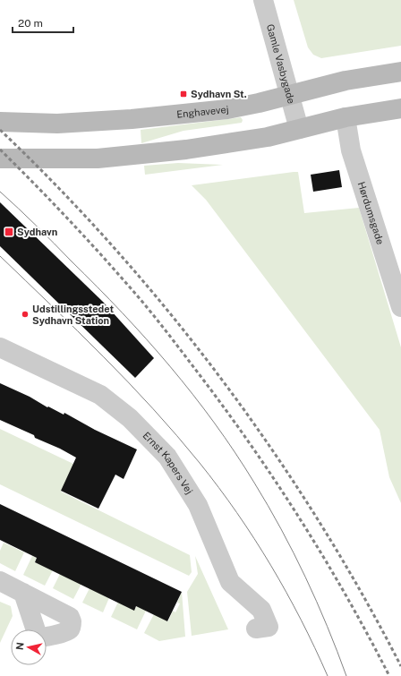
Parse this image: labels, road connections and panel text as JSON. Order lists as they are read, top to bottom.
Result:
{
  "streets": {
    "street": [
      "Gamle Vasbygade",
      "Enghavevej",
      "Hørdumsgade",
      "Ernst Kapers Vej"
    ]
  },
  "crossings": [
    ["Gamle Vasbygade", "Enghavevej"]
  ],
  "places": {
    "transit": ["Sydhavn St.", "Sydhavn"],
    "other": ["Udstillingsstedet Sydhavn Station"]
  },
  "scale_bar": "20 m",
  "north": "left"
}
